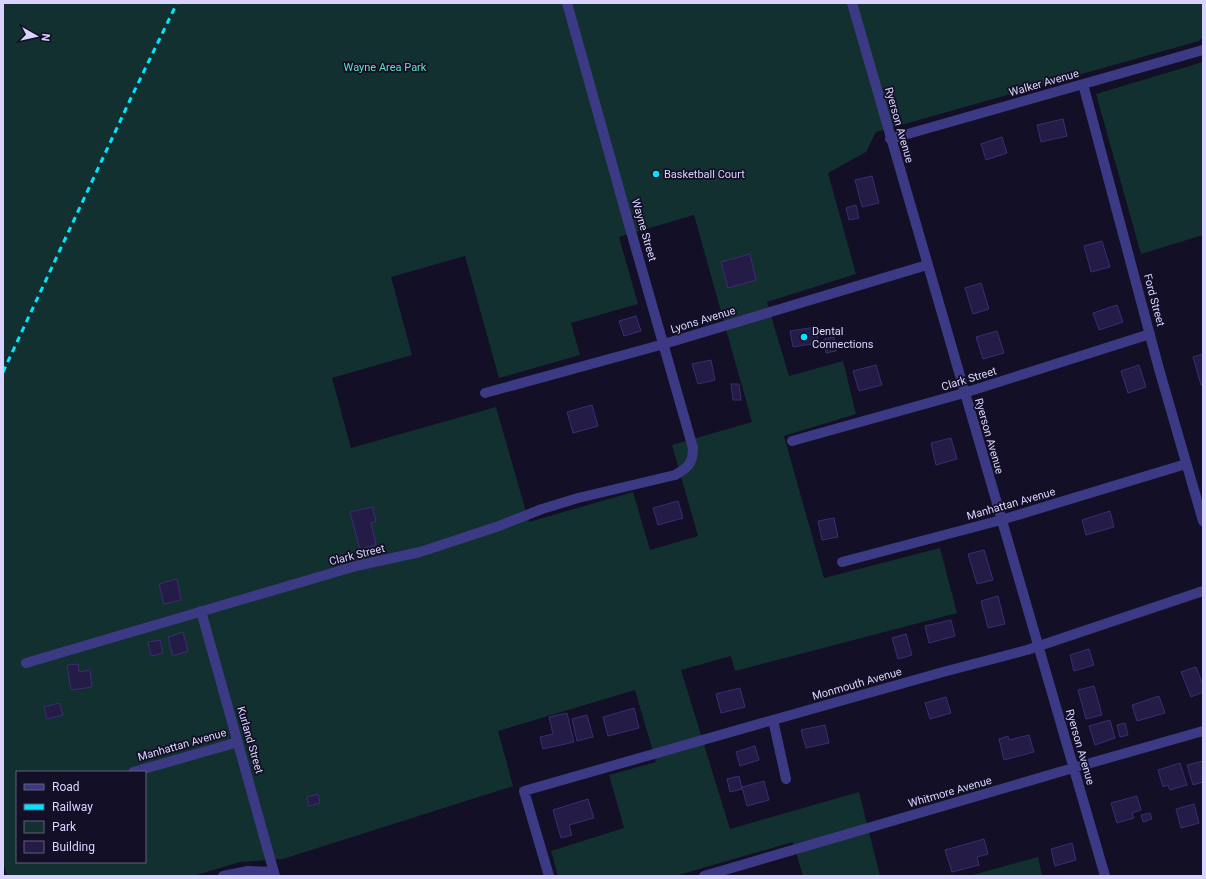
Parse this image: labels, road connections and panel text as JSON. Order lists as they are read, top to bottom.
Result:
{
  "streets": {
    "street": [
      "Walker Avenue",
      "Ryerson Avenue",
      "Wayne Street",
      "Ford Street",
      "Lyons Avenue",
      "Clark Street",
      "Manhattan Avenue",
      "Monmouth Avenue",
      "Kurland Street",
      "Whitmore Avenue"
    ]
  },
  "crossings": [
    ["Walker Avenue", "Ryerson Avenue"],
    ["Walker Avenue", "Ford Street"],
    ["Ryerson Avenue", "Lyons Avenue"],
    ["Ryerson Avenue", "Clark Street"],
    ["Ryerson Avenue", "Manhattan Avenue"],
    ["Ryerson Avenue", "Monmouth Avenue"],
    ["Ryerson Avenue", "Whitmore Avenue"],
    ["Wayne Street", "Lyons Avenue"],
    ["Wayne Street", "Clark Street"],
    ["Ford Street", "Clark Street"],
    ["Ford Street", "Manhattan Avenue"],
    ["Clark Street", "Kurland Street"],
    ["Manhattan Avenue", "Kurland Street"]
  ],
  "parks": ["Wayne Area Park"],
  "places": ["Basketball Court", "Dental Connections"],
  "legend": [
    "Road",
    "Railway",
    "Park",
    "Building"
  ],
  "north": "right"
}
